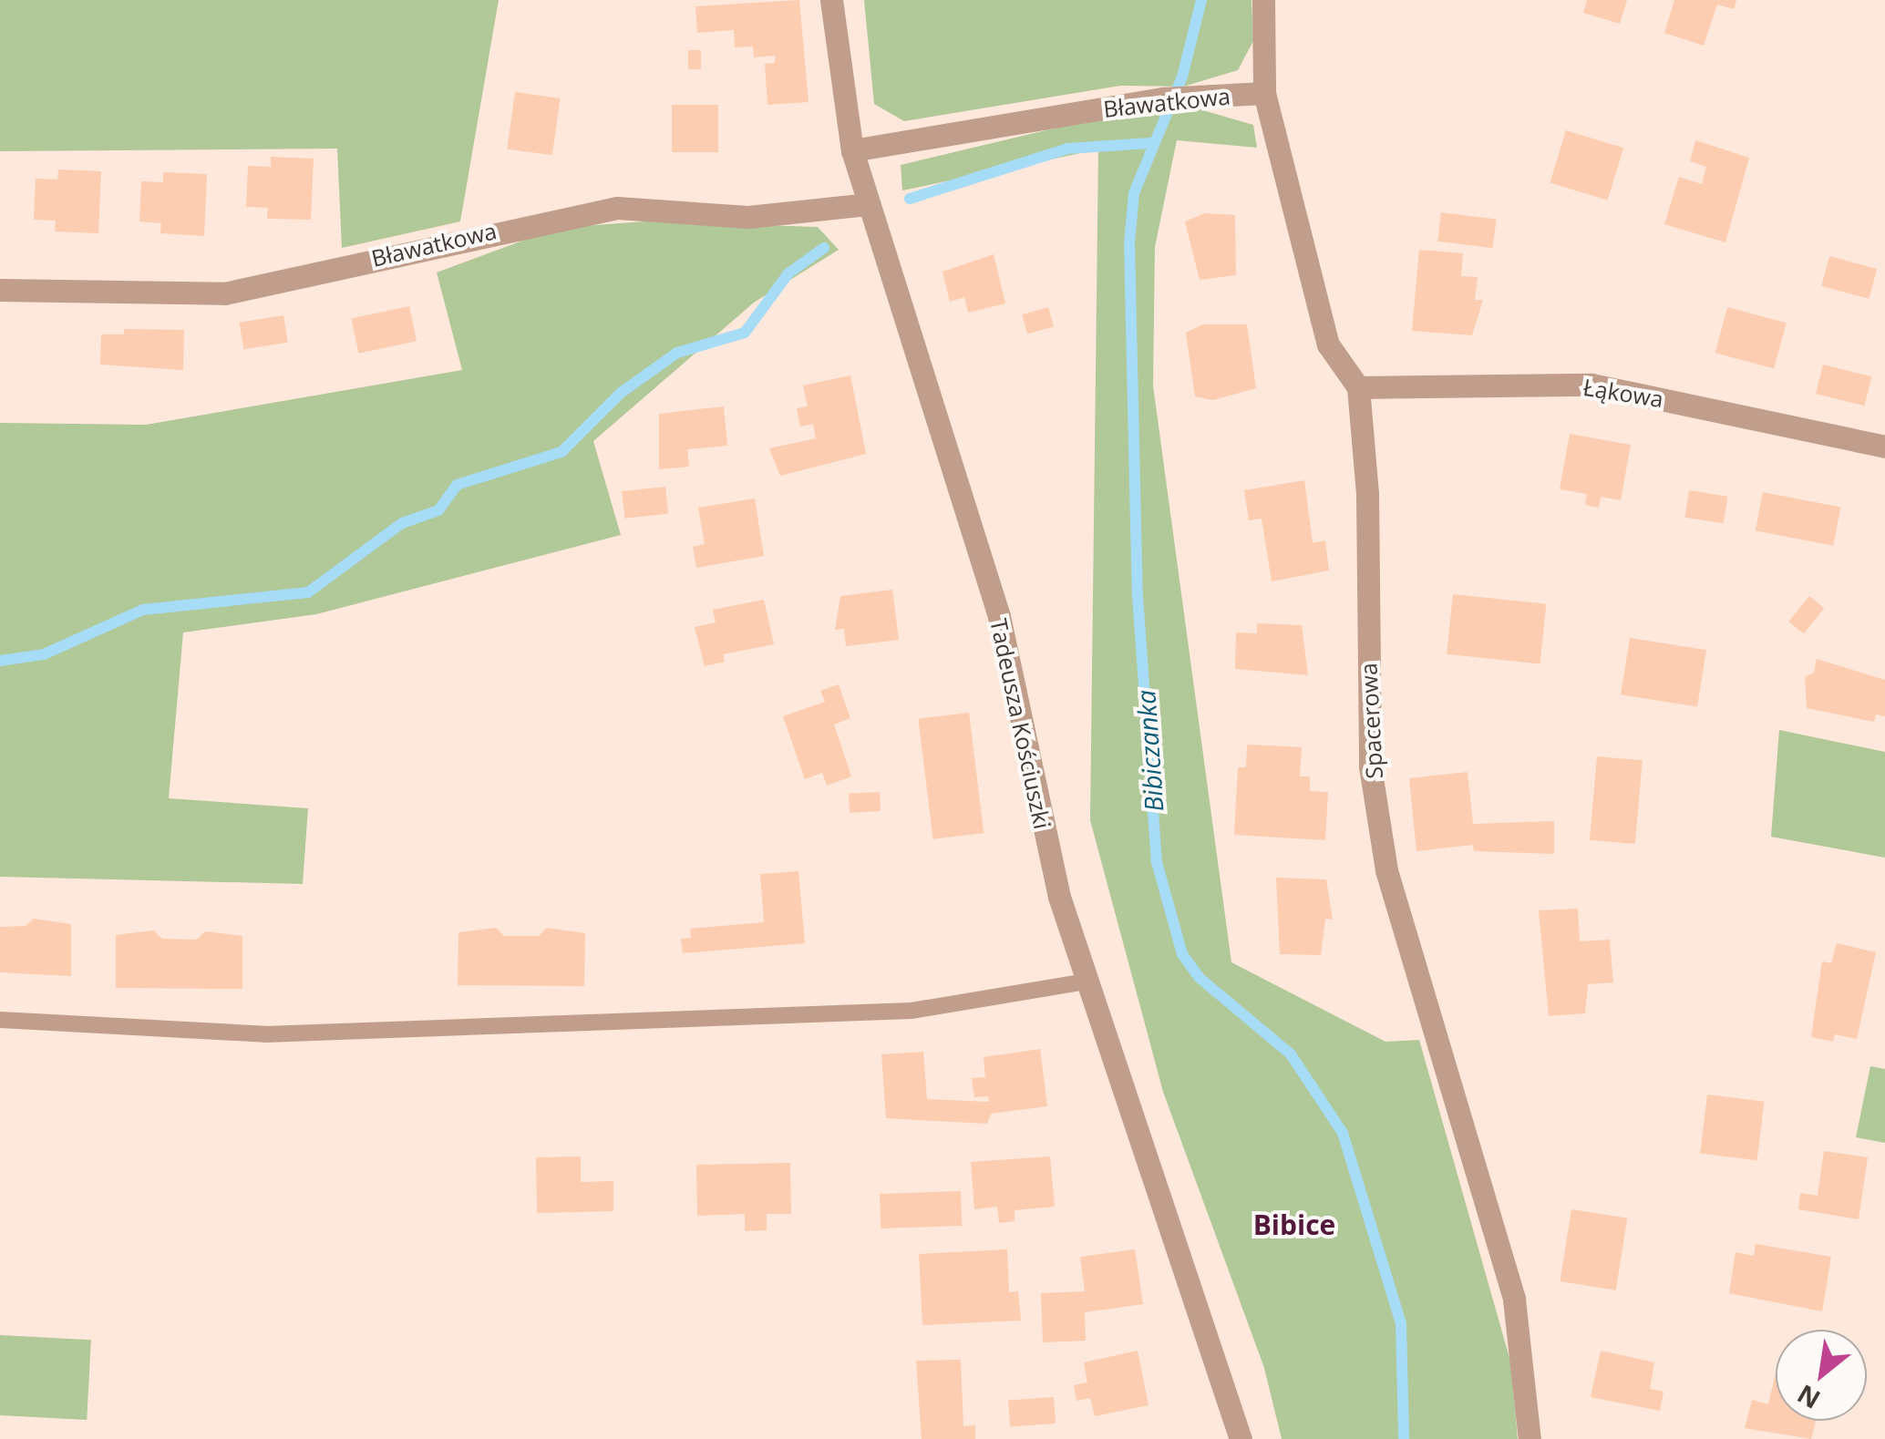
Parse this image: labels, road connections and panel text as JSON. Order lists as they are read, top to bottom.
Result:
{
  "streets": {
    "street": [
      "Bławatkowa",
      "Łąkowa",
      "Spacerowa",
      "Tadeusza Kościuszki"
    ]
  },
  "crossings": [
    ["Bławatkowa", "Tadeusza Kościuszki"],
    ["Łąkowa", "Spacerowa"]
  ],
  "districts": ["Bibice"],
  "water": ["Bibiczanka"],
  "north": "bottom left"
}
